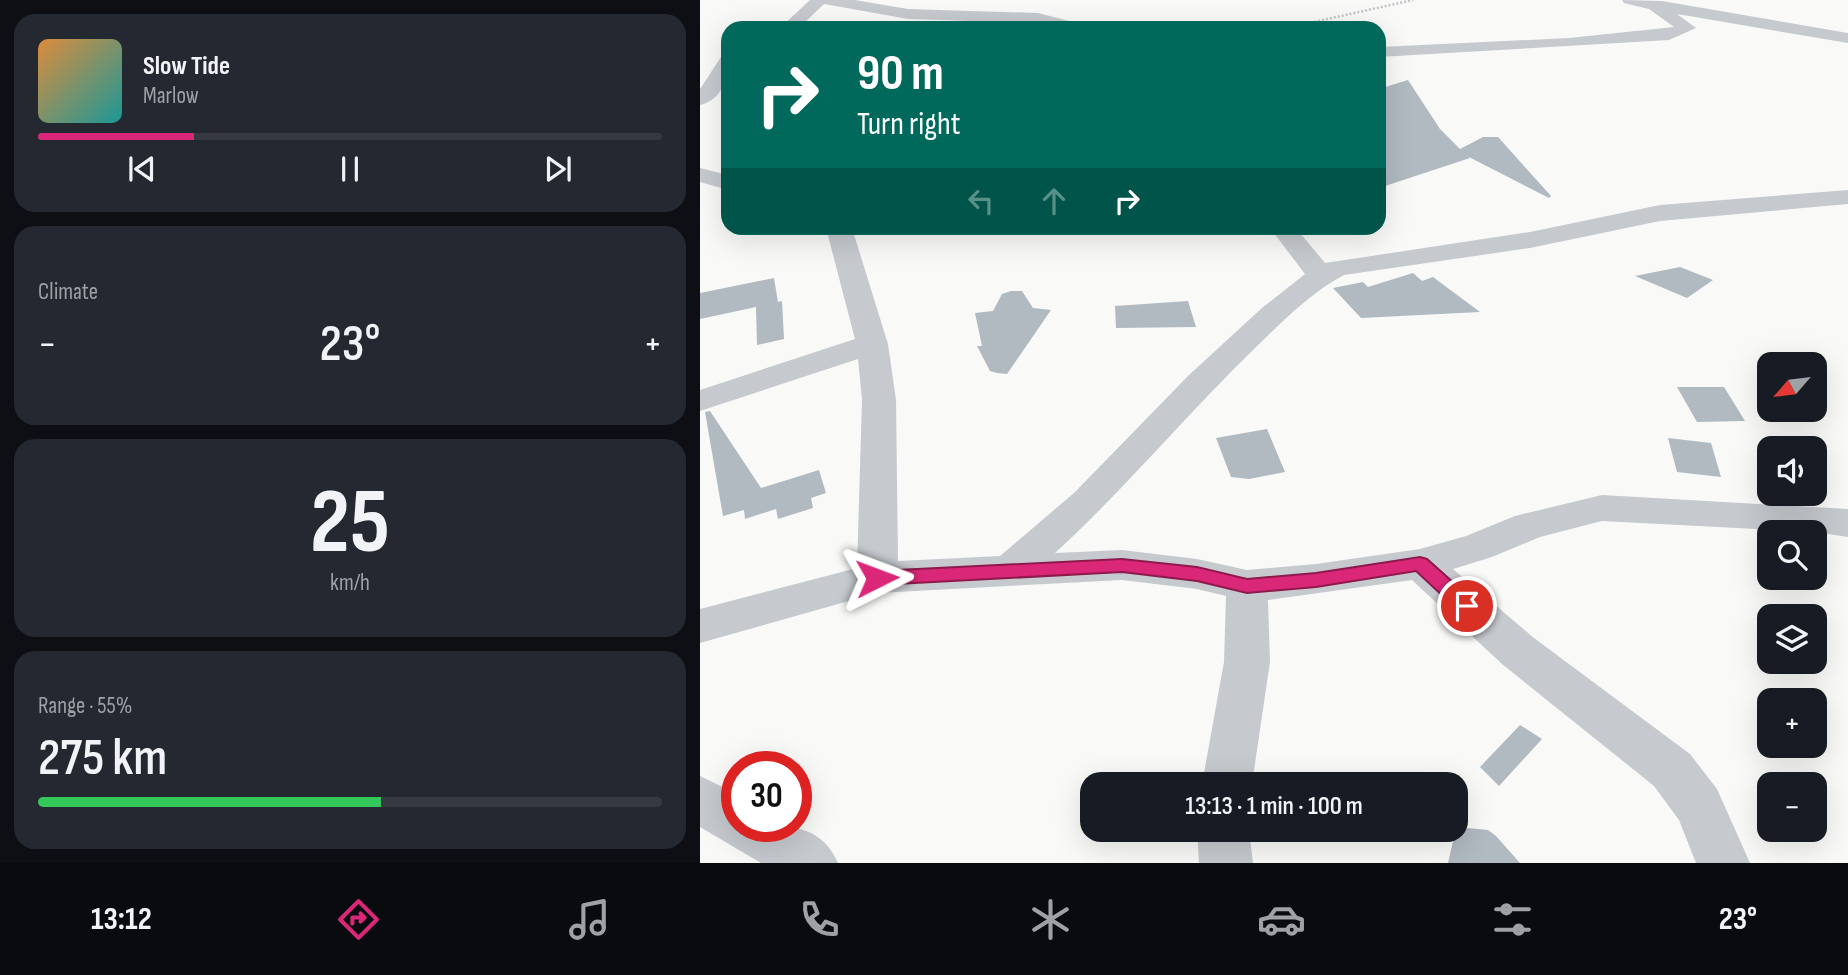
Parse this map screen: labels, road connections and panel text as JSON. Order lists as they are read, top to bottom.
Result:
{
  "north": "bottom left",
  "page": {
    "turn": ["90 m", "Turn right"],
    "song": ["Slow Tide", "Marlow"],
    "tile": [
      "Climate",
      ["25", "km/h"],
      ["Range · 55%", "275 km"]
    ],
    "heat": ["−", "23°", "+"],
    "map_buttons": ["+", "−"],
    "limit": "30",
    "trip": "13:13 · 1 min · 100 m",
    "tabs": ["13:12", "23°"]
  }
}
